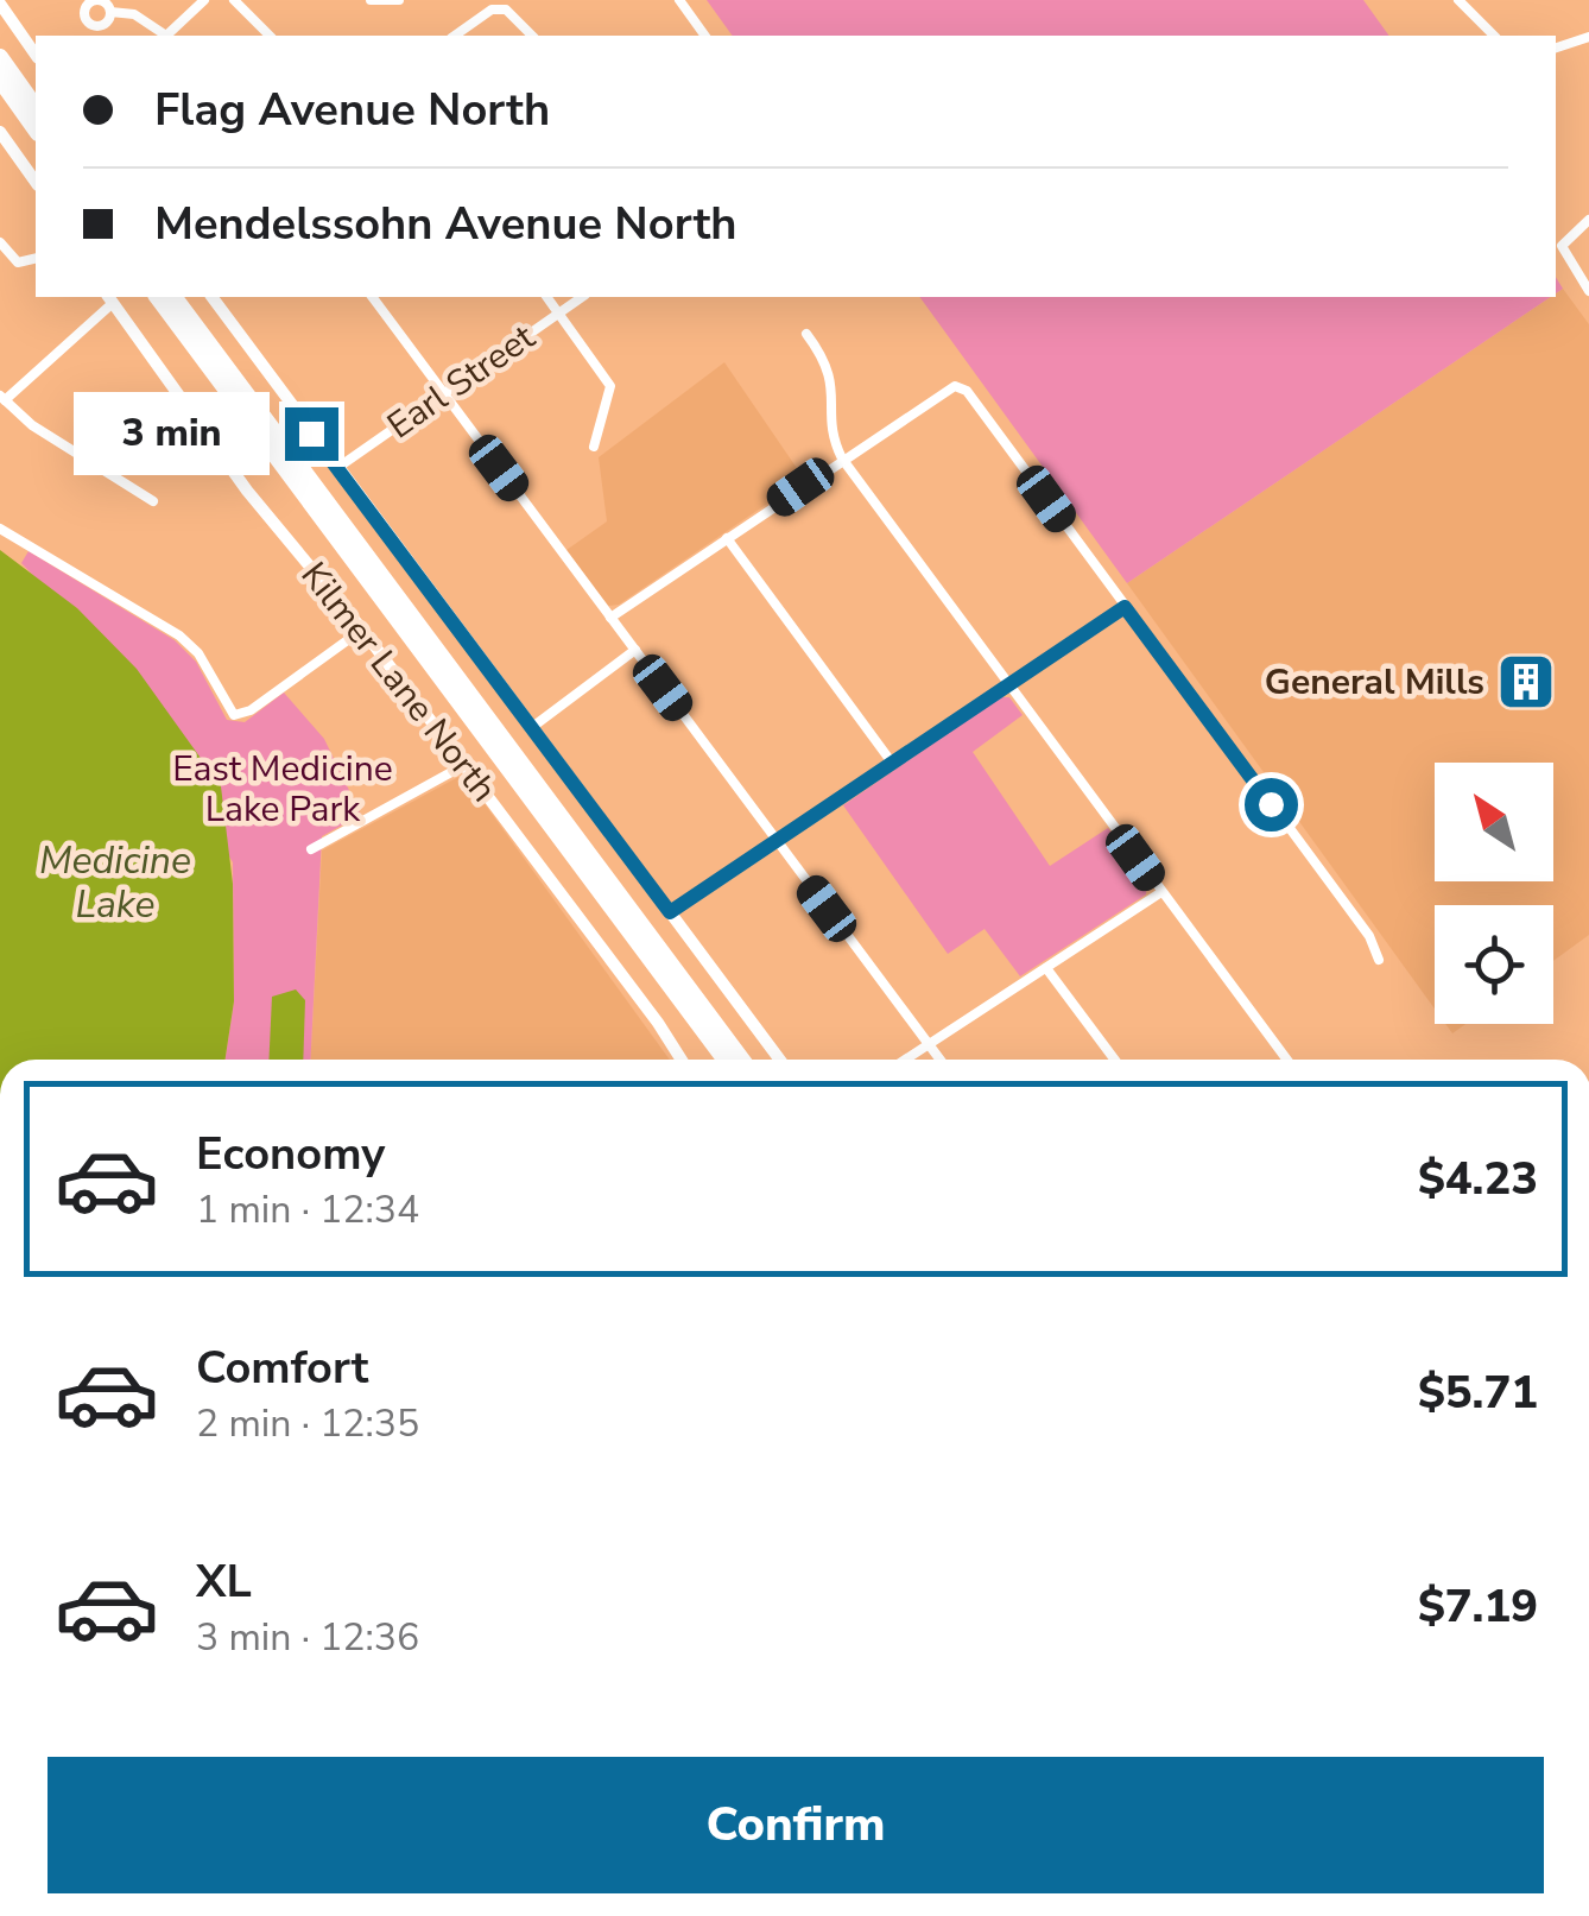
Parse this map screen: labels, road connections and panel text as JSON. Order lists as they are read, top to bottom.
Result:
{
  "streets": {
    "street": ["Earl Street", "Kilmer Lane North"]
  },
  "water": ["Medicine Lake"],
  "parks": ["East Medicine Lake Park"],
  "places": {
    "building": ["General Mills"]
  },
  "north": "top left",
  "page": {
    "banner": ["Flag Avenue North", "Mendelssohn Avenue North"],
    "bubble": "3 min",
    "list": [
      {
        "name": "Economy",
        "note": "1 min · 12:34",
        "value": "$4.23"
      },
      {
        "name": "Comfort",
        "note": "2 min · 12:35",
        "value": "$5.71"
      },
      {
        "name": "XL",
        "note": "3 min · 12:36",
        "value": "$7.19"
      }
    ],
    "buttons": "Confirm"
  }
}
